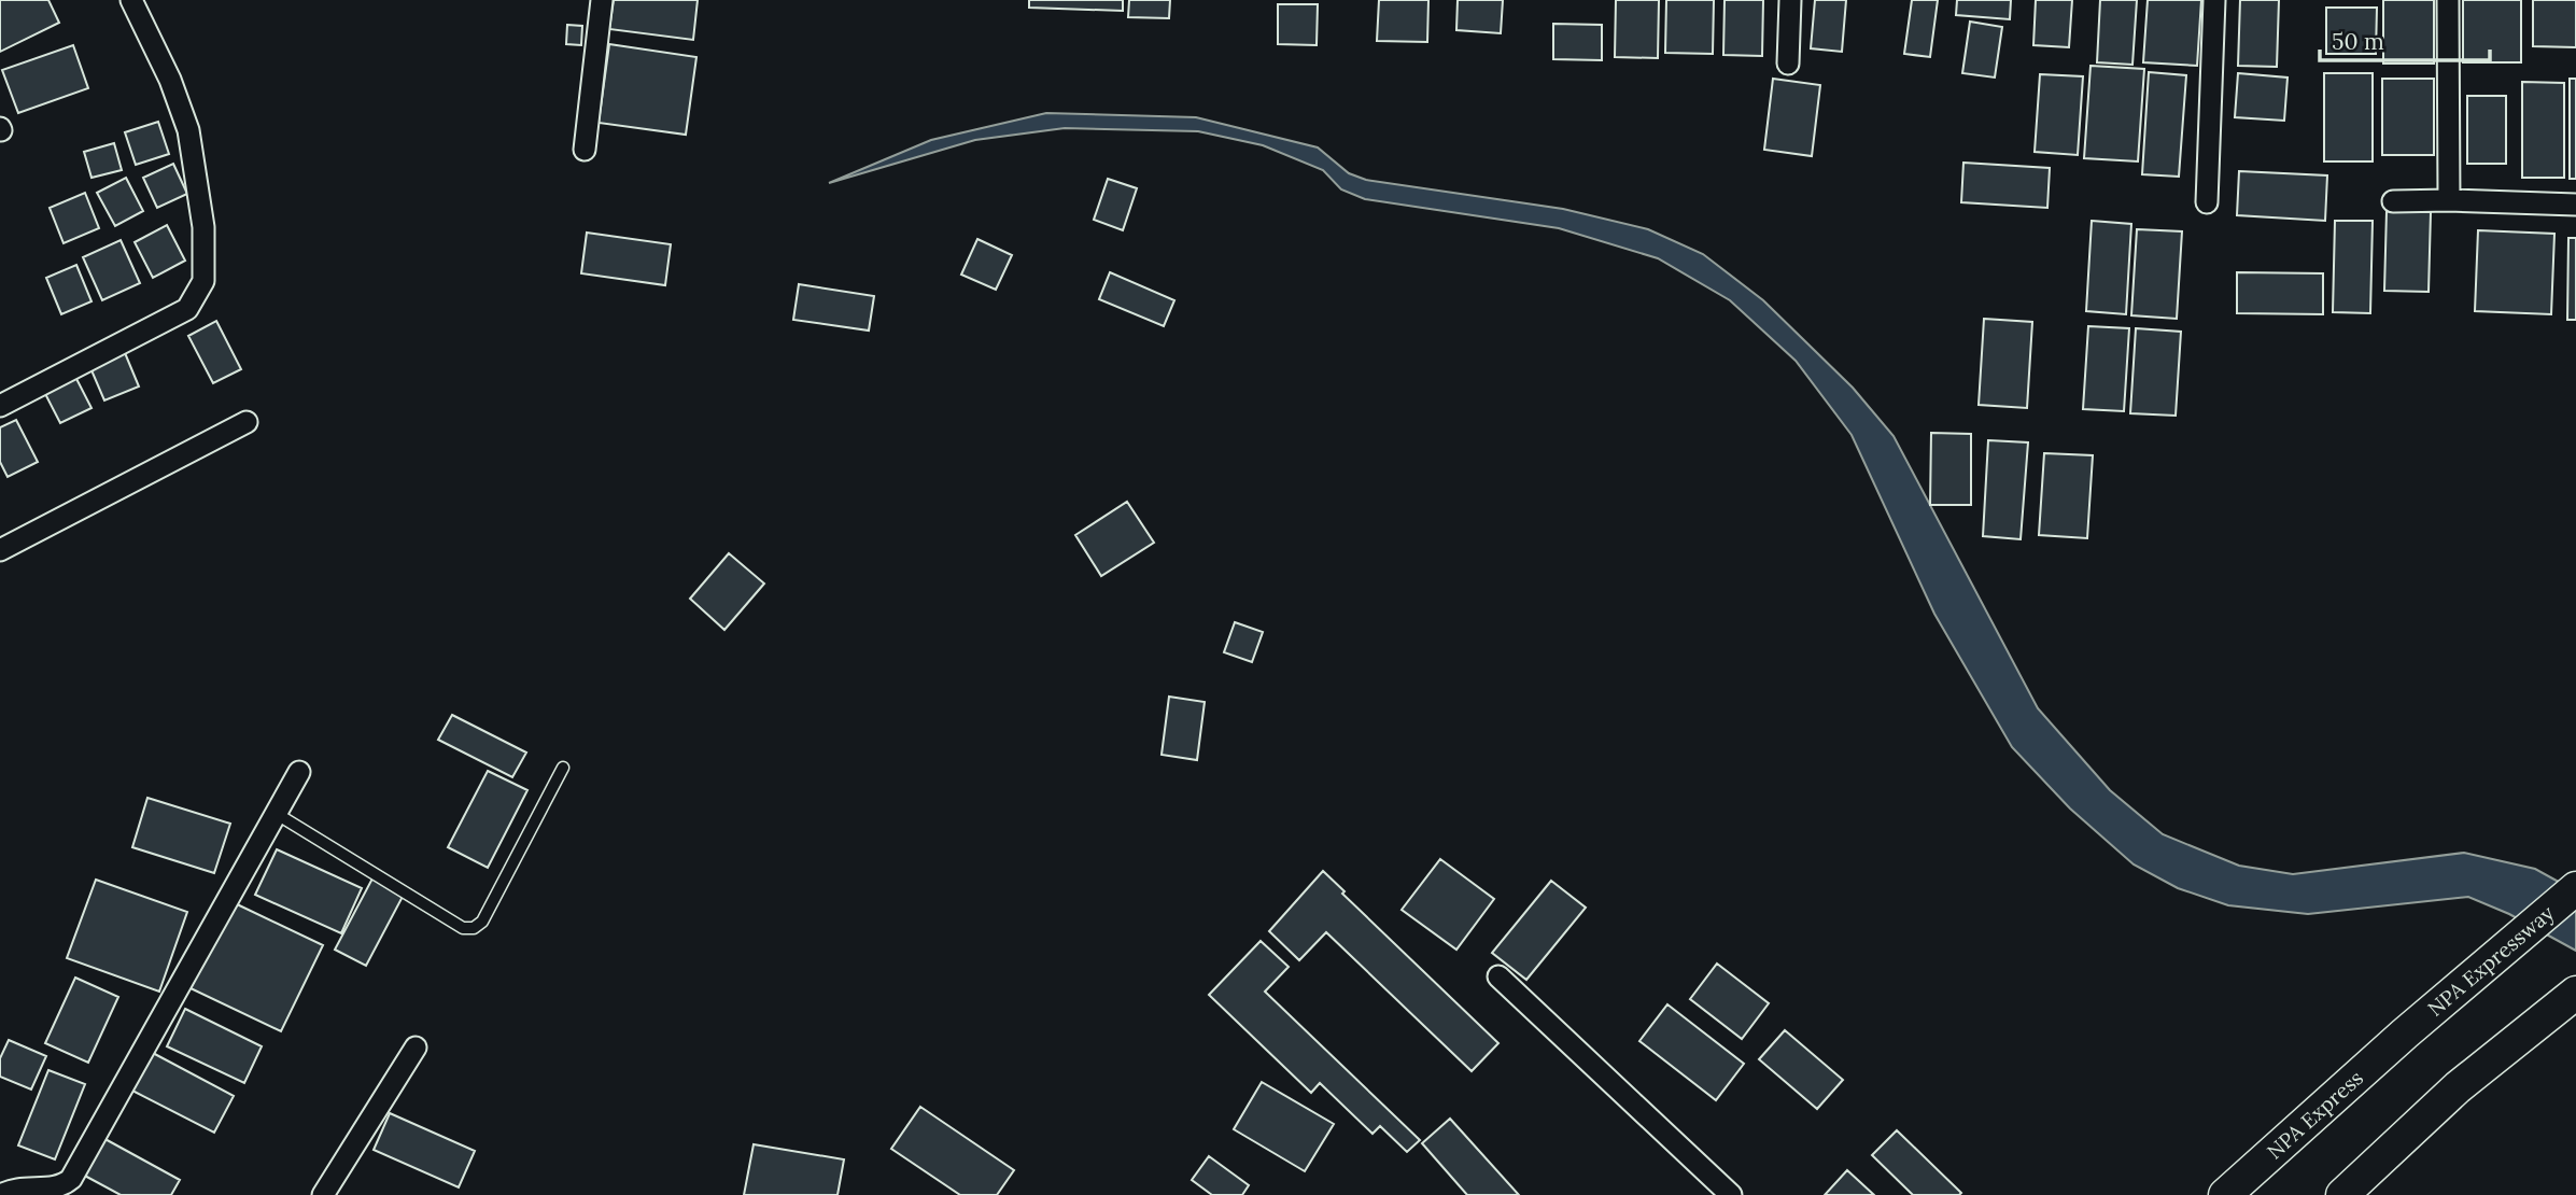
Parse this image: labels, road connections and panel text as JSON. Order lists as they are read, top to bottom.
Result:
{
  "streets": {
    "main road": ["NPA Expressway", "NPA Express"]
  },
  "crossings": [
    ["NPA Expressway", "NPA Express"]
  ],
  "scale_bar": "50 m"
}
